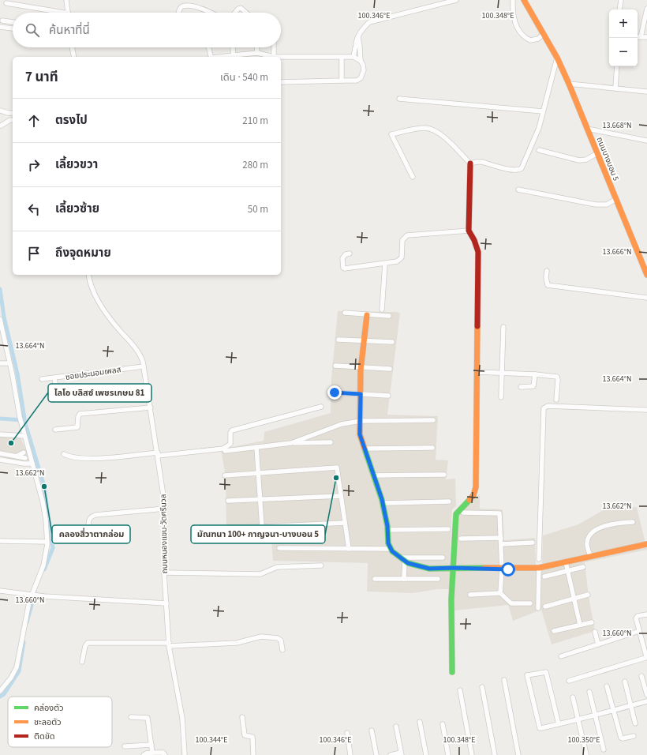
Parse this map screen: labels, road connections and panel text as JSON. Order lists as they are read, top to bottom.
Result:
{
  "streets": {
    "street": ["ถนนบางบอน 5", "ซอยประนอมเพลส", "ถนนหนองแขม-วัดศรีนวล"]
  },
  "crossings": [
    ["ซอยประนอมเพลส", "ถนนหนองแขม-วัดศรีนวล"]
  ],
  "places": ["ไลโอ บลิสซ์ เพชรเกษม 81", "มัณฑนา 100+ กาญจนา-บางบอน 5", "คลองสี่วาตากล่อม"],
  "legend": ["คล่องตัว", "ชะลอตัว", "ติดขัด"],
  "page": {
    "map_buttons": ["+", "−"],
    "search": "ค้นหาที่นี่",
    "heading": ["7 นาที", "เดิน · 540 m"],
    "list": [
      ["ตรงไป", "210 m"],
      ["เลี้ยวขวา", "280 m"],
      ["เลี้ยวซ้าย", "50 m"],
      "ถึงจุดหมาย"
    ]
  },
  "coordinates": [
    "100.346°E",
    "100.348°E",
    "13.668°N",
    "13.666°N",
    "13.664°N",
    "13.662°N",
    "13.660°N",
    "100.344°E",
    "100.350°E"
  ]
}
